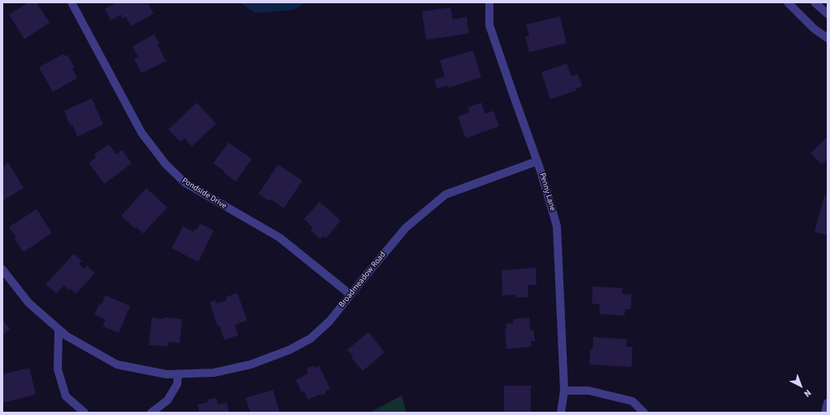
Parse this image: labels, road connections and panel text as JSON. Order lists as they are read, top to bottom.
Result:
{
  "streets": {
    "street": ["Penny Lane", "Pondside Drive", "Broadmeadow Road"]
  },
  "crossings": [
    ["Penny Lane", "Broadmeadow Road"],
    ["Pondside Drive", "Broadmeadow Road"]
  ],
  "north": "bottom right"
}
